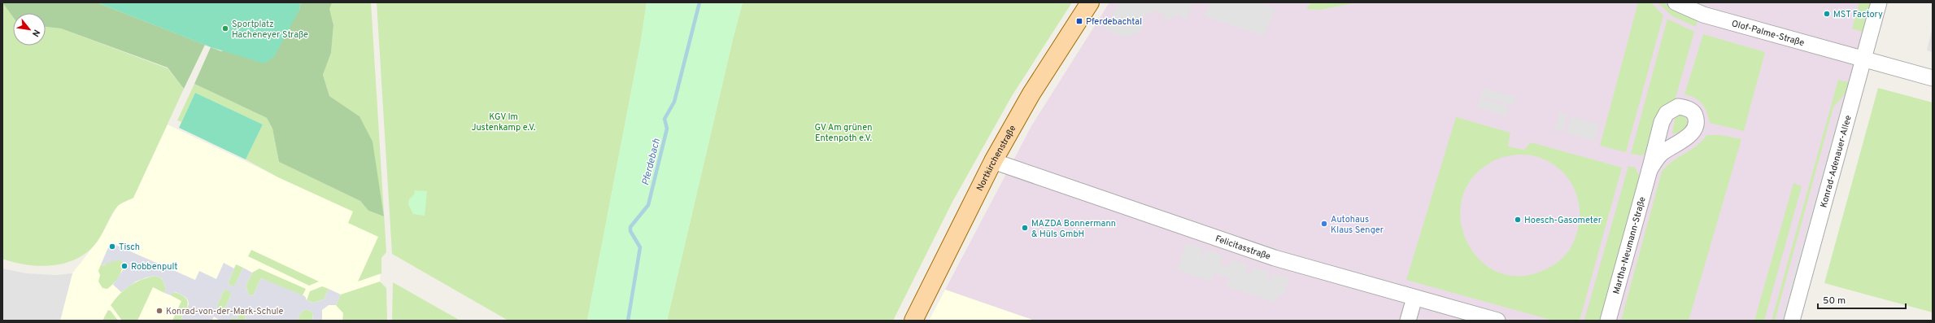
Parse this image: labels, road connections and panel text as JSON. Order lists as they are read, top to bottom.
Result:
{
  "streets": {
    "main road": ["Nortkirchenstraße"],
    "street": [
      "Olof-Palme-Straße",
      "Konrad-Adenauer-Allee",
      "Martha-Neumann-Straße",
      "Felicitasstraße"
    ]
  },
  "crossings": [
    ["Olof-Palme-Straße", "Konrad-Adenauer-Allee"],
    ["Nortkirchenstraße", "Felicitasstraße"]
  ],
  "water": ["Pferdebach"],
  "parks": ["KGV Im Justenkamp e.V.", "GV Am grünen Entenpoth e.V."],
  "places": {
    "other": [
      "MST Factory",
      "Sportplatz Hacheneyer Straße",
      "Hoesch-Gasometer",
      "Autohaus Klaus Senger",
      "MAZDA Bonnermann & Hüls GmbH",
      "Tisch",
      "Robbenpult",
      "Konrad-von-der-Mark-Schule"
    ],
    "transit": ["Pferdebachtal"]
  },
  "scale_bar": "50 m",
  "north": "bottom right"
}
